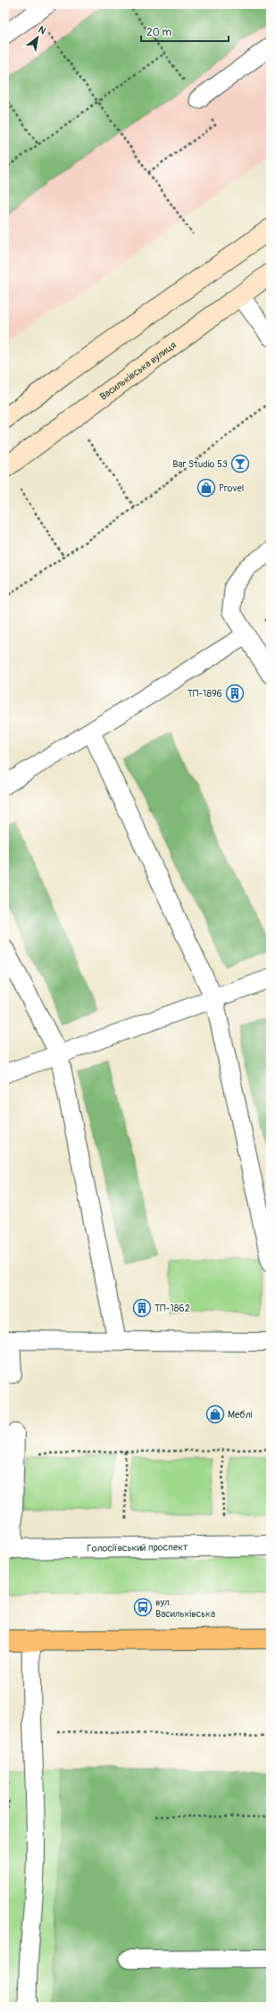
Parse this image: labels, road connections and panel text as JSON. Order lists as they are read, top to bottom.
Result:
{
  "streets": {
    "main road": ["Васильківська вулиця"],
    "street": ["Голосіївський проспект"]
  },
  "places": {
    "bar": ["Bar Studio 53"],
    "shop": ["Provel", "Меблі"],
    "building": ["ТП-1896", "ТП-1862"],
    "bus stop": ["вул. Васильківська"]
  },
  "scale_bar": "20 m",
  "north": "top right"
}
